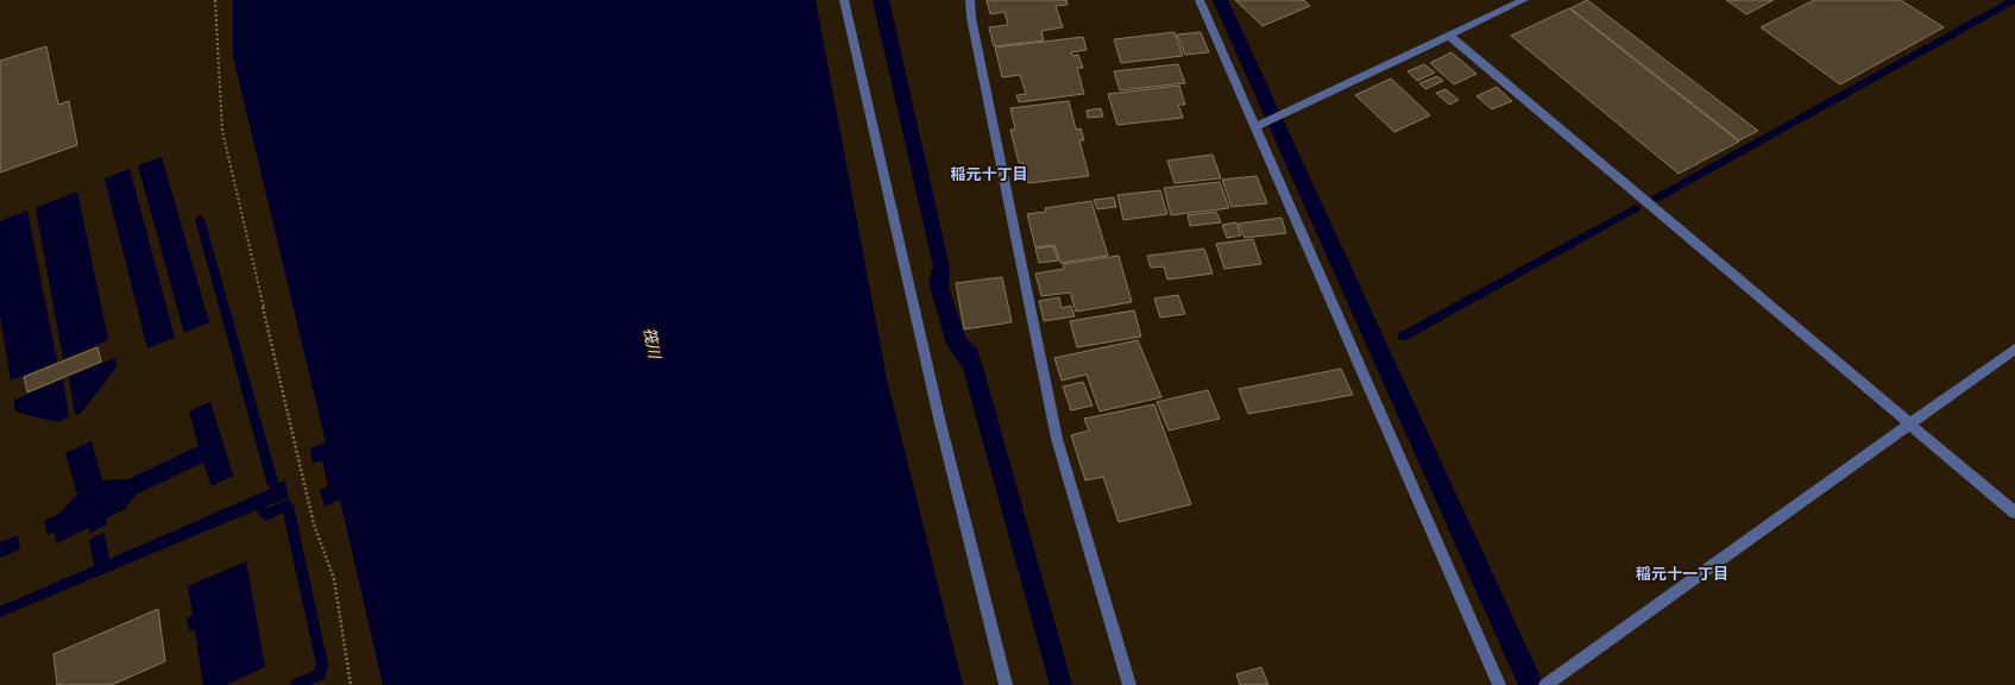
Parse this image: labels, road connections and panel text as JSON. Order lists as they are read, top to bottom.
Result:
{
  "districts": ["稲元十丁目", "稲元十一丁目"],
  "water": ["筏川"]
}
